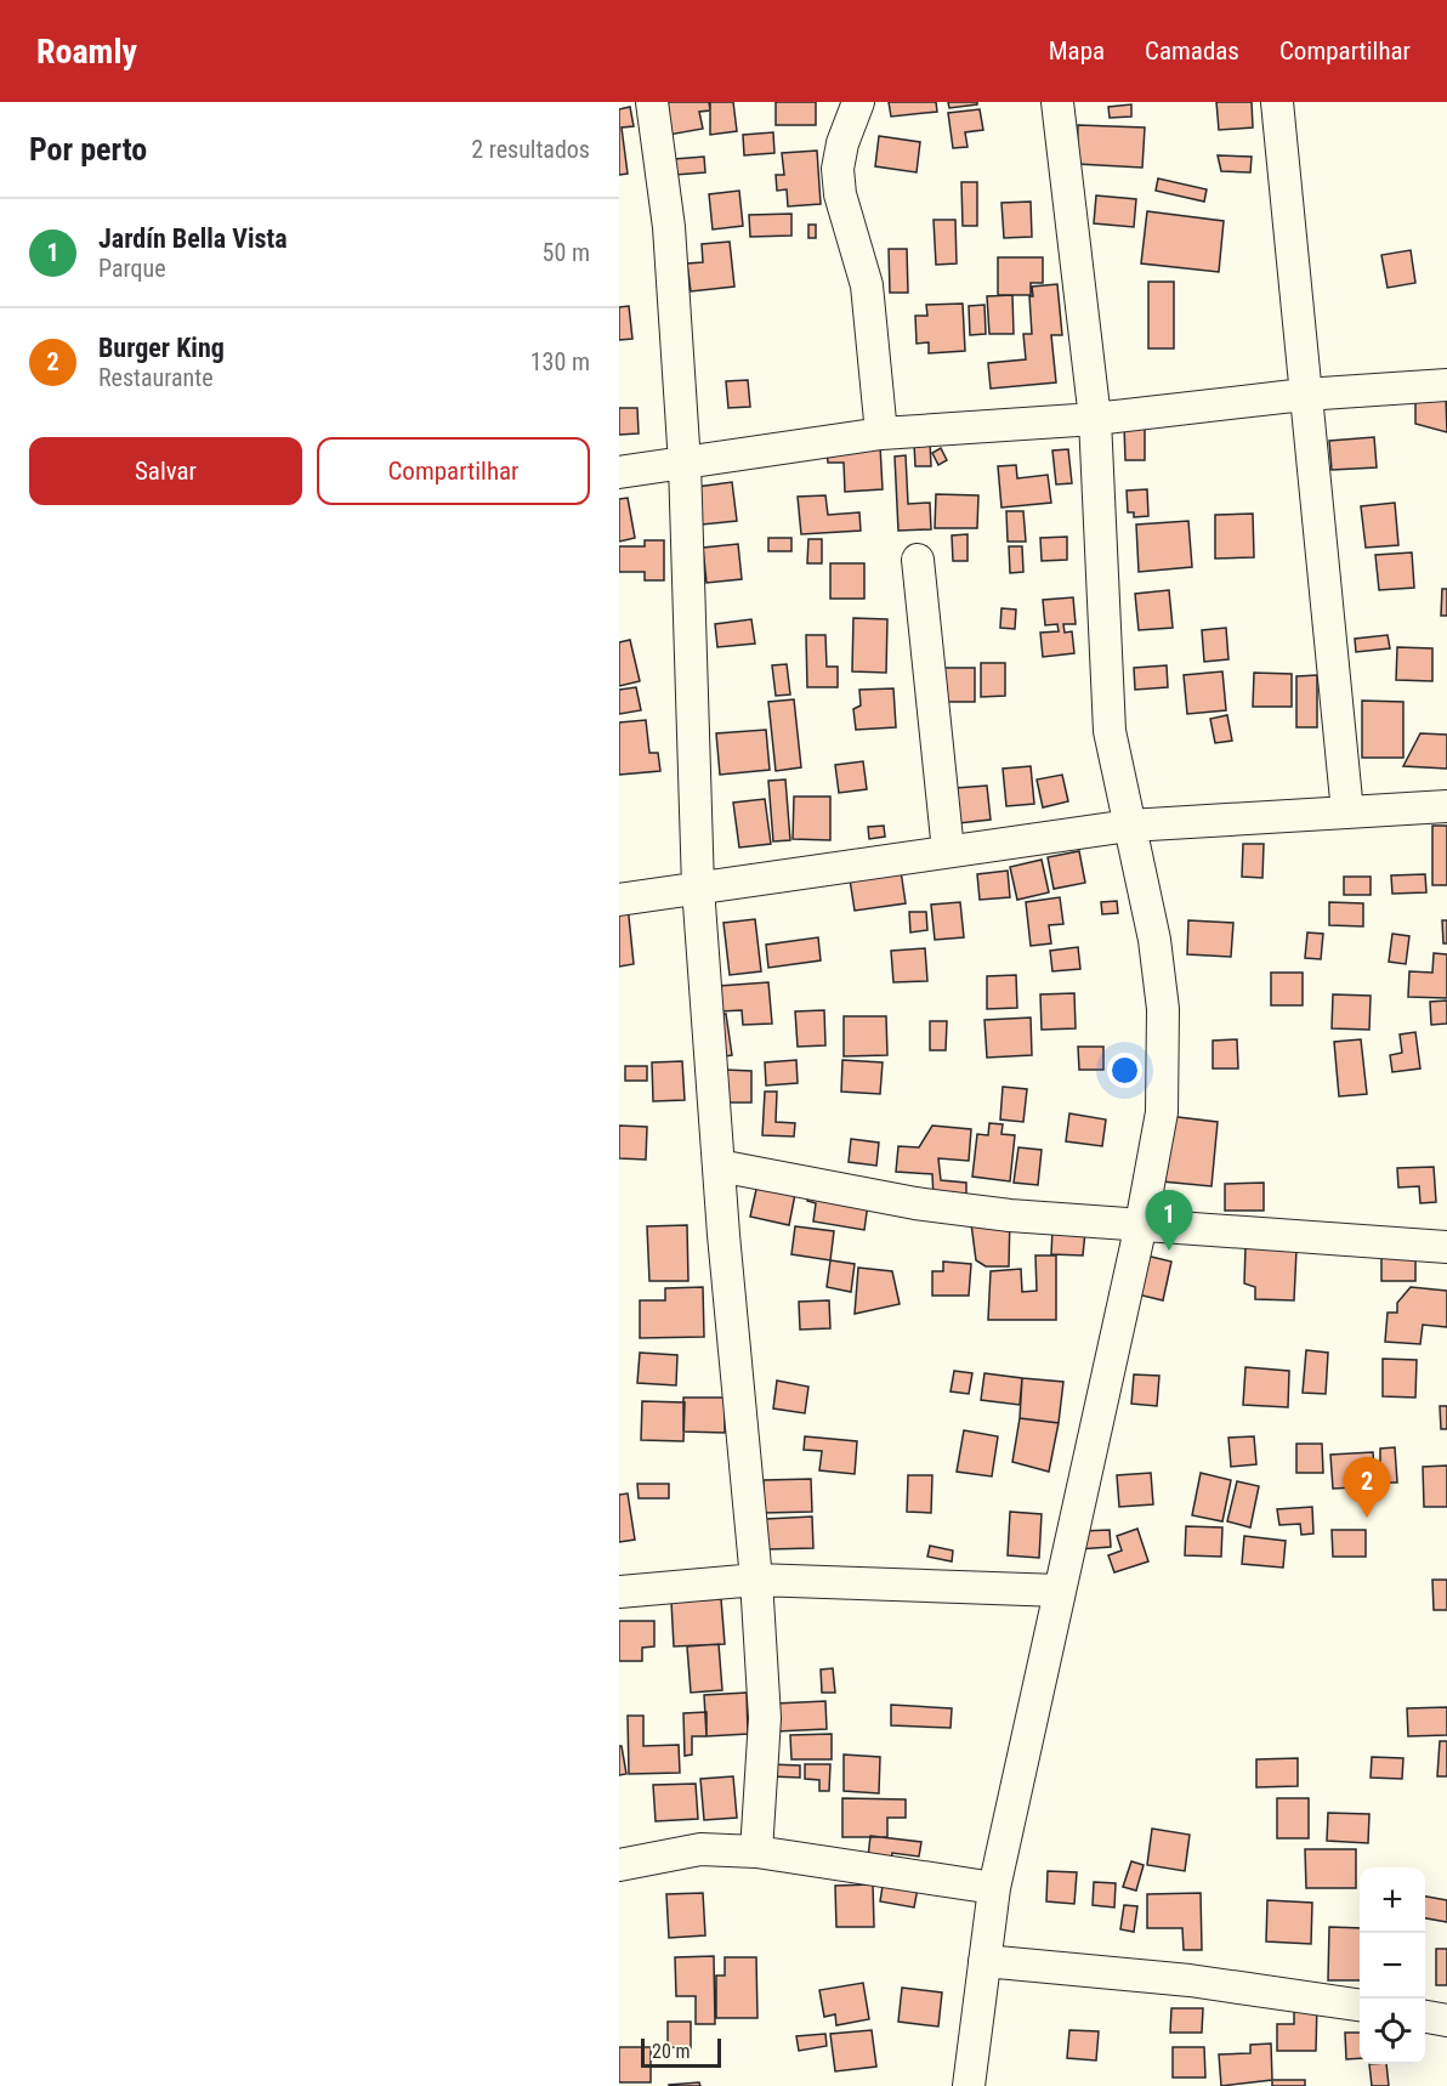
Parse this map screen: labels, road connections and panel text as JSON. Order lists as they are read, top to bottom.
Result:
{
  "scale_bar": "20 m",
  "page": {
    "header": "Roamly",
    "nav": ["Mapa", "Camadas", "Compartilhar"],
    "heading": ["Por perto", "2 resultados"],
    "list": [
      {
        "mark": "1",
        "name": "Jardín Bella Vista",
        "note": "Parque",
        "value": "50 m"
      },
      {
        "mark": "2",
        "name": "Burger King",
        "note": "Restaurante",
        "value": "130 m"
      }
    ],
    "buttons": ["Salvar", "Compartilhar"],
    "pins": ["1", "2"],
    "map_buttons": ["+", "−"],
    "scale": "20 m"
  }
}
